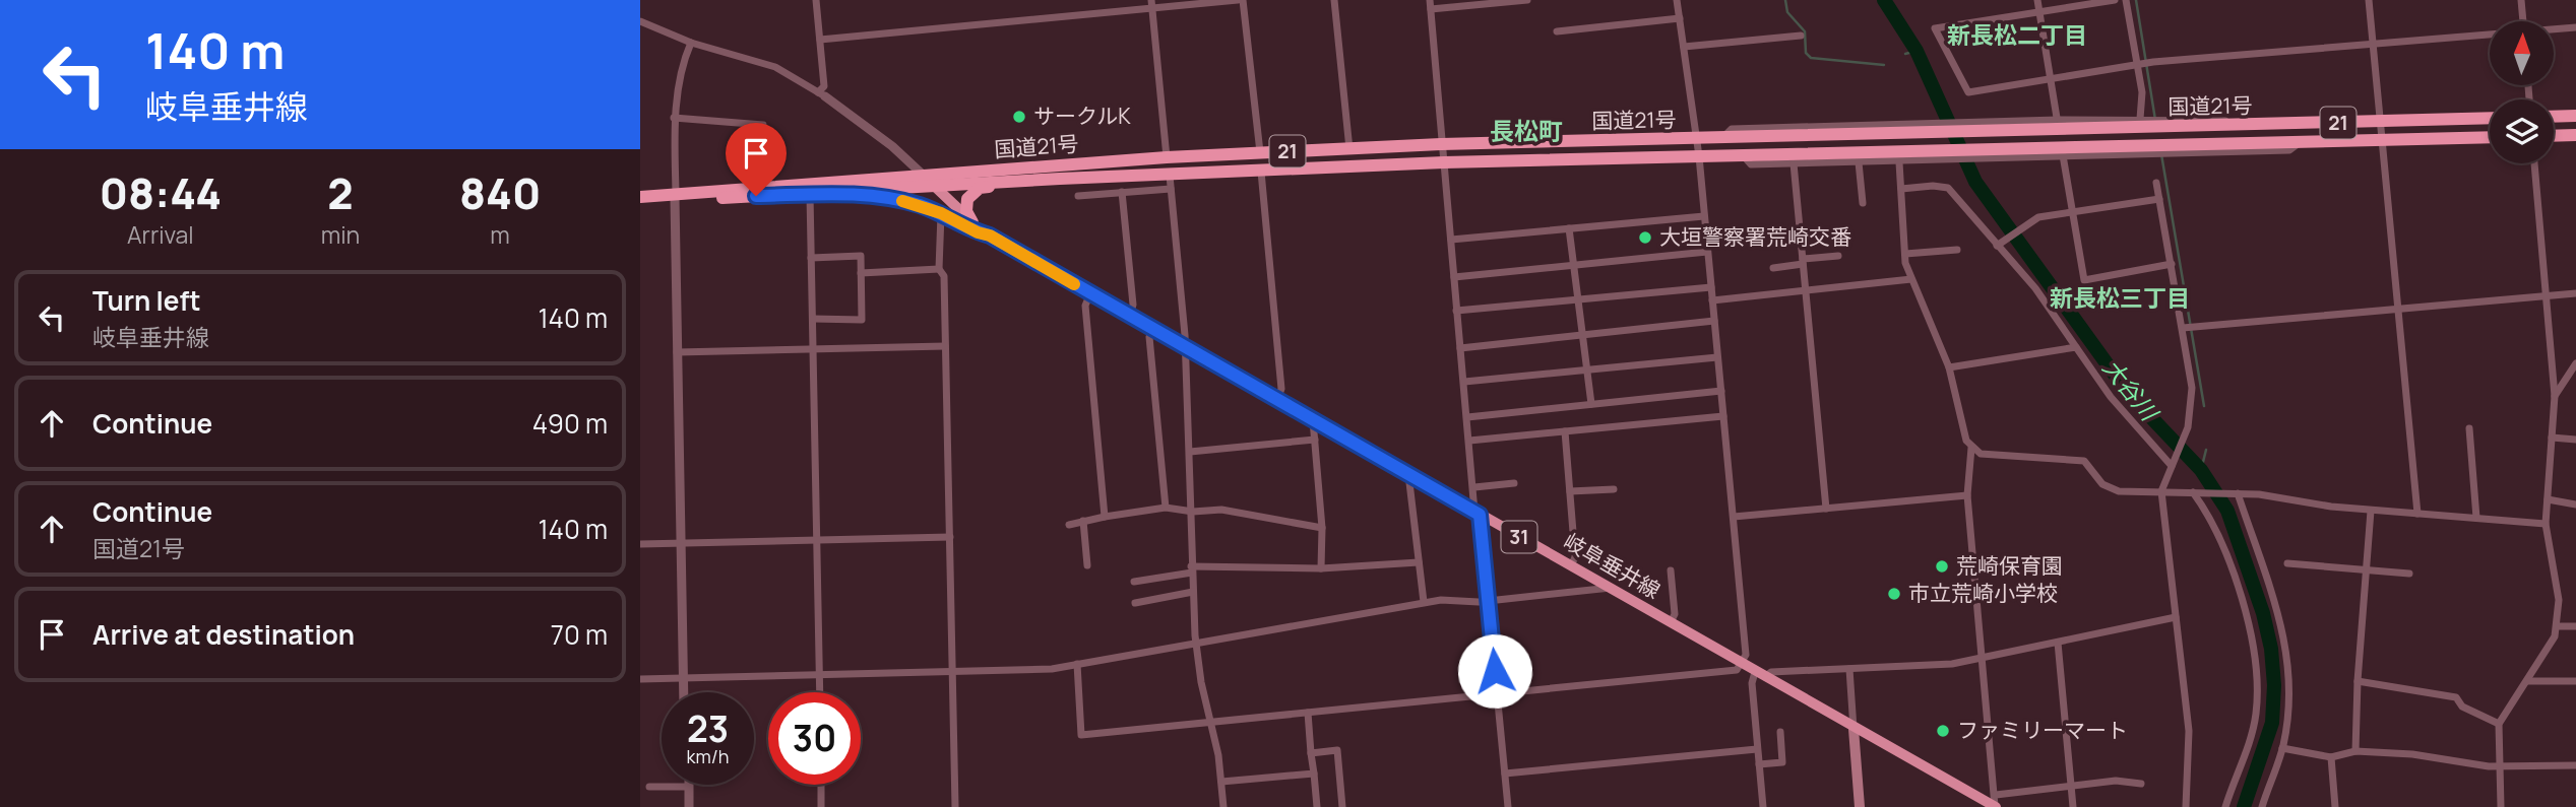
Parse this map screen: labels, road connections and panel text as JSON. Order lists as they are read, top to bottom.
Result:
{
  "streets": {
    "highway": ["国道21号", "21"],
    "main road": ["31", "岐阜垂井線"]
  },
  "crossings": [
    ["国道21号", "21"],
    ["国道21号", "岐阜垂井線"],
    ["21", "岐阜垂井線"]
  ],
  "districts": ["新長松二丁目", "長松町", "新長松三丁目"],
  "water": ["大谷川"],
  "places": [
    "サークルK",
    "大垣警察署荒崎交番",
    "荒崎保育園",
    "市立荒崎小学校",
    "ファミリーマート"
  ],
  "north": "top",
  "page": {
    "turn": ["140 m", "岐阜垂井線"],
    "eta": [
      "08:44",
      "Arrival",
      "2",
      "min",
      "840",
      "m"
    ],
    "list": [
      {
        "name": "Turn left",
        "note": "岐阜垂井線",
        "value": "140 m"
      },
      {
        "name": "Continue",
        "value": "490 m"
      },
      {
        "name": "Continue",
        "note": "国道21号",
        "value": "140 m"
      },
      {
        "name": "Arrive at destination",
        "value": "70 m"
      }
    ],
    "speed": "23 km/h",
    "limit": "30"
  }
}
